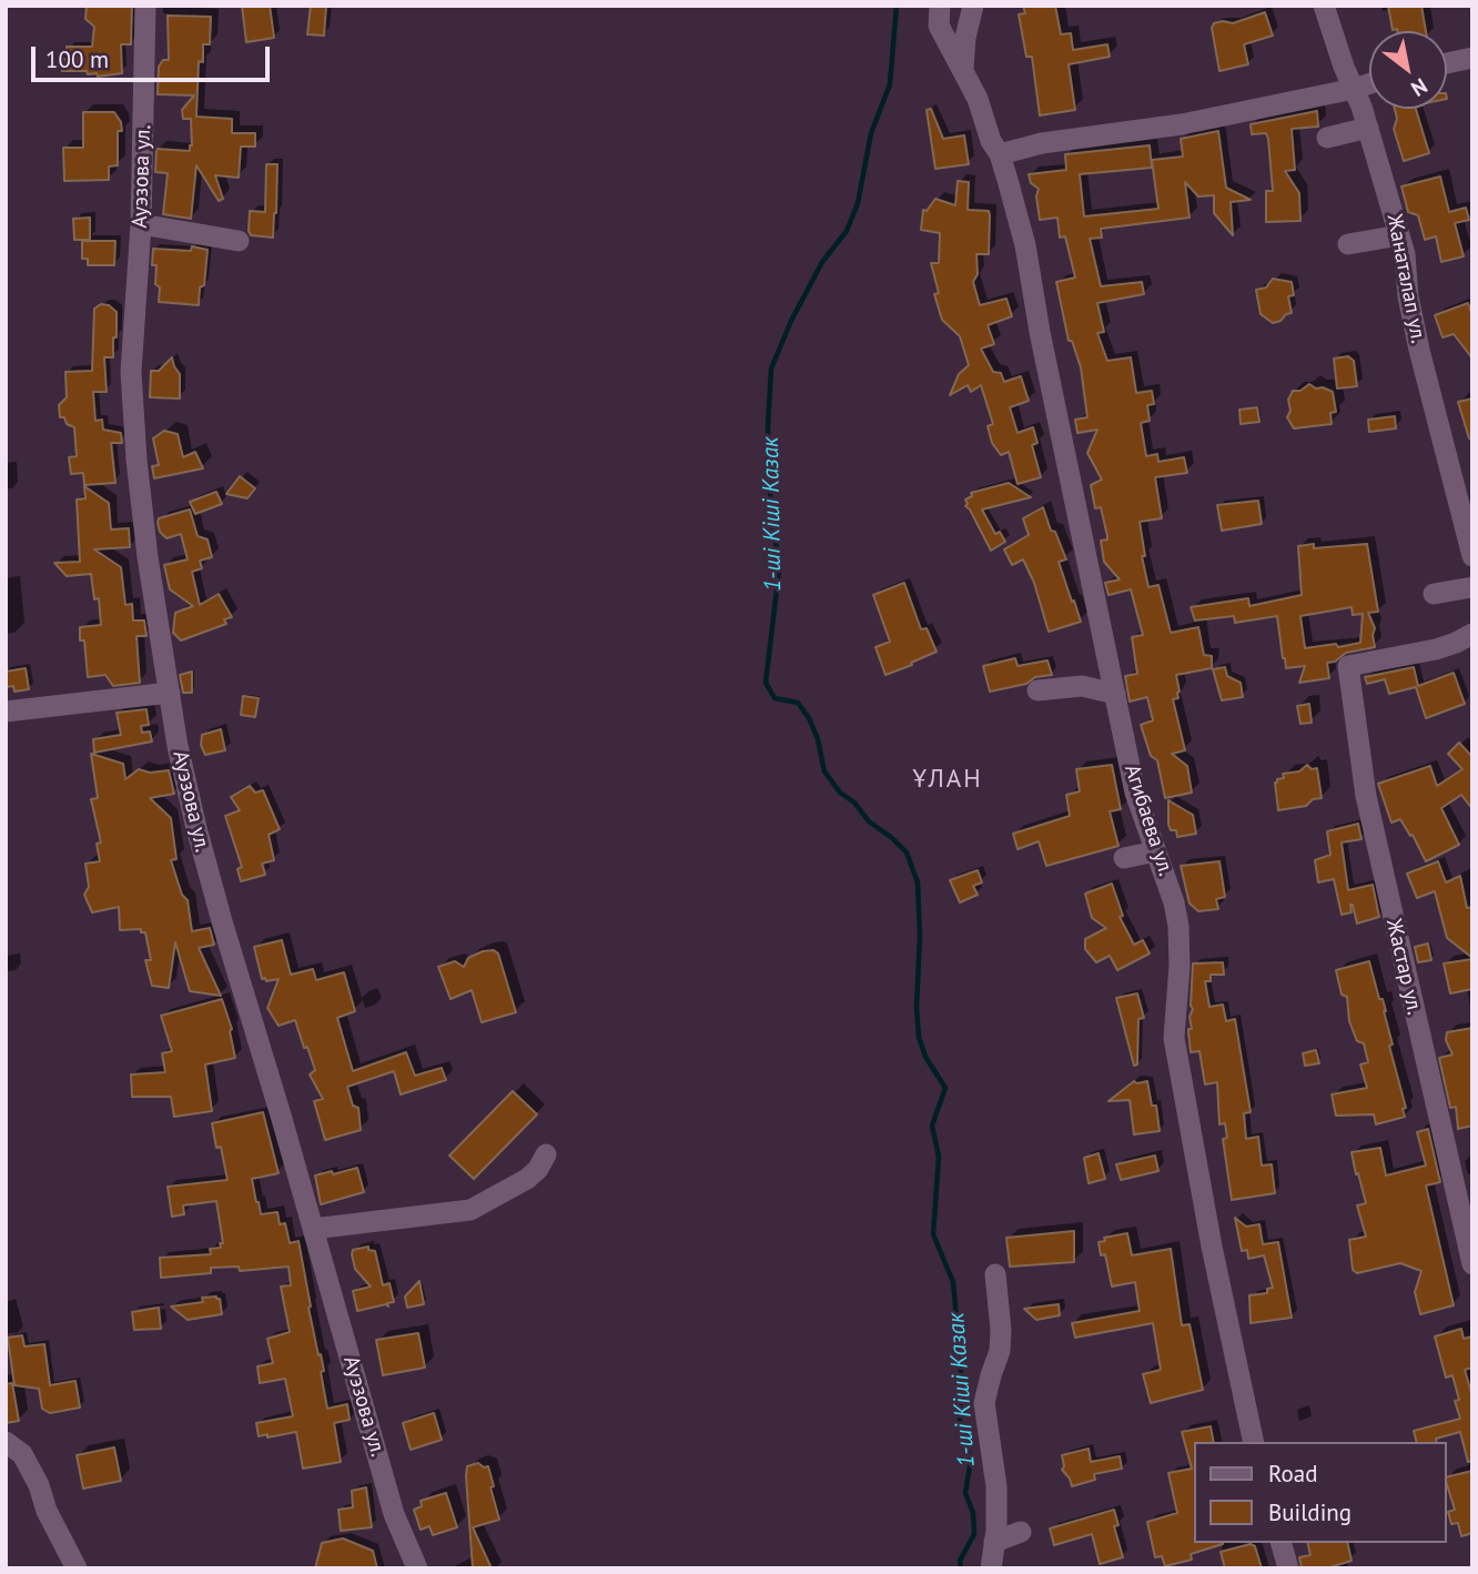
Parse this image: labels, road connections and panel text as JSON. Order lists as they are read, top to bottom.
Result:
{
  "streets": {
    "street": [
      "Ауэзова ул.",
      "Жанаталап ул.",
      "Агибаева ул.",
      "Жастар ул."
    ]
  },
  "districts": ["ҰЛАН"],
  "water": ["1-ші Кіші Казак"],
  "legend": ["Road", "Building"],
  "scale_bar": "100 m",
  "north": "bottom right"
}
